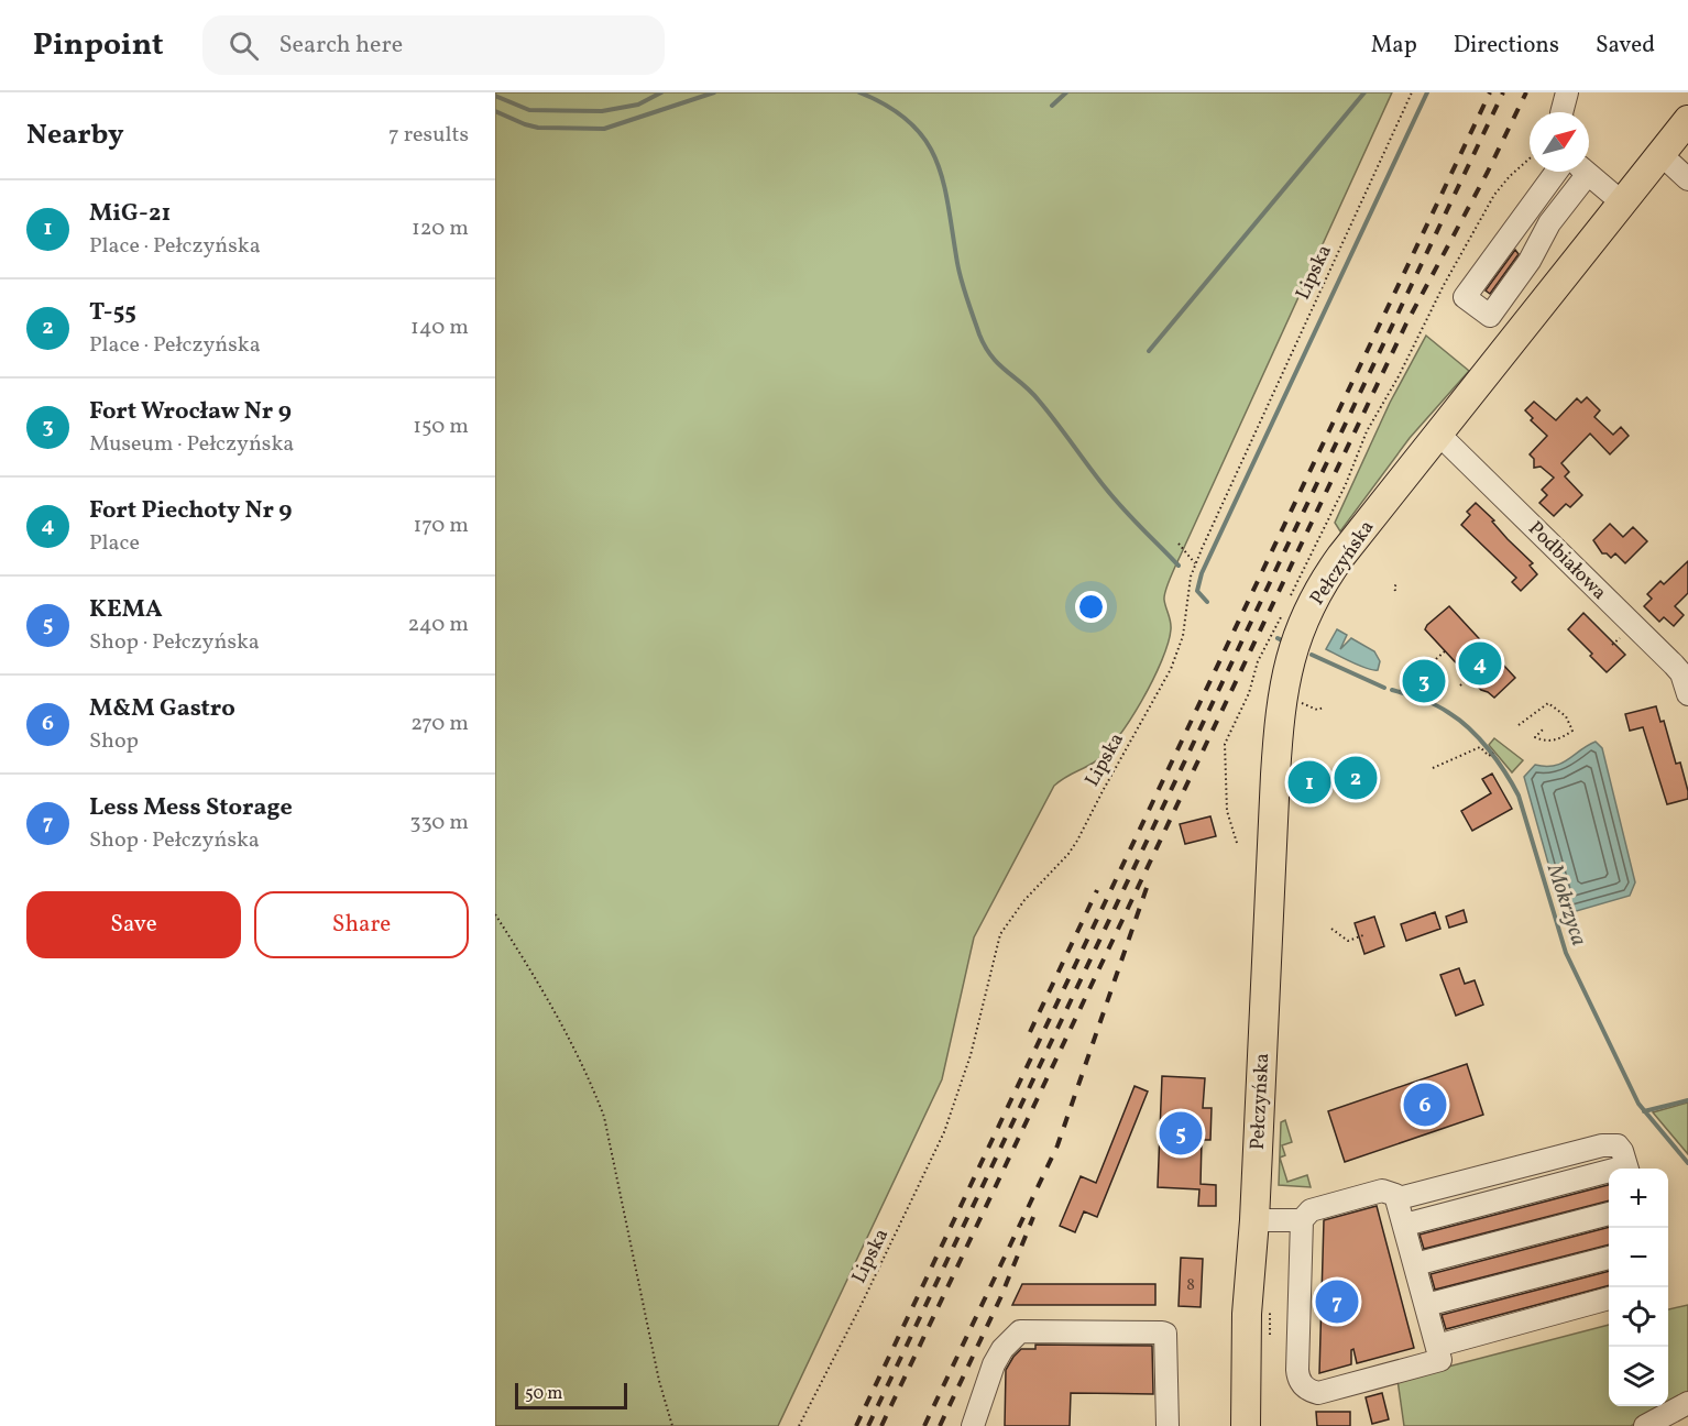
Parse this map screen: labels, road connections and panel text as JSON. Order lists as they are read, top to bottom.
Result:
{
  "streets": {
    "main road": ["Pełczyńska"],
    "street": ["Podbiałowa"],
    "path": ["Lipska"]
  },
  "crossings": [
    ["Podbiałowa", "Pełczyńska"]
  ],
  "water": ["Mokrzyca"],
  "house_numbers": ["8"],
  "scale_bar": "50 m",
  "north": "top right",
  "page": {
    "header": "Pinpoint",
    "search": "Search here",
    "nav": ["Map", "Directions", "Saved"],
    "heading": ["Nearby", "7 results"],
    "list": [
      {
        "mark": "1",
        "name": "MiG-21",
        "note": "Place · Pełczyńska",
        "value": "120 m"
      },
      {
        "mark": "2",
        "name": "T-55",
        "note": "Place · Pełczyńska",
        "value": "140 m"
      },
      {
        "mark": "3",
        "name": "Fort Wrocław Nr 9",
        "note": "Museum · Pełczyńska",
        "value": "150 m"
      },
      {
        "mark": "4",
        "name": "Fort Piechoty Nr 9",
        "note": "Place",
        "value": "170 m"
      },
      {
        "mark": "5",
        "name": "KEMA",
        "note": "Shop · Pełczyńska",
        "value": "240 m"
      },
      {
        "mark": "6",
        "name": "M&M Gastro",
        "note": "Shop",
        "value": "270 m"
      },
      {
        "mark": "7",
        "name": "Less Mess Storage",
        "note": "Shop · Pełczyńska",
        "value": "330 m"
      }
    ],
    "pins": [
      "4",
      "3",
      "2",
      "1",
      "6",
      "5",
      "7"
    ],
    "buttons": ["Save", "Share"],
    "map_buttons": ["+", "−"],
    "scale": "50 m"
  }
}
